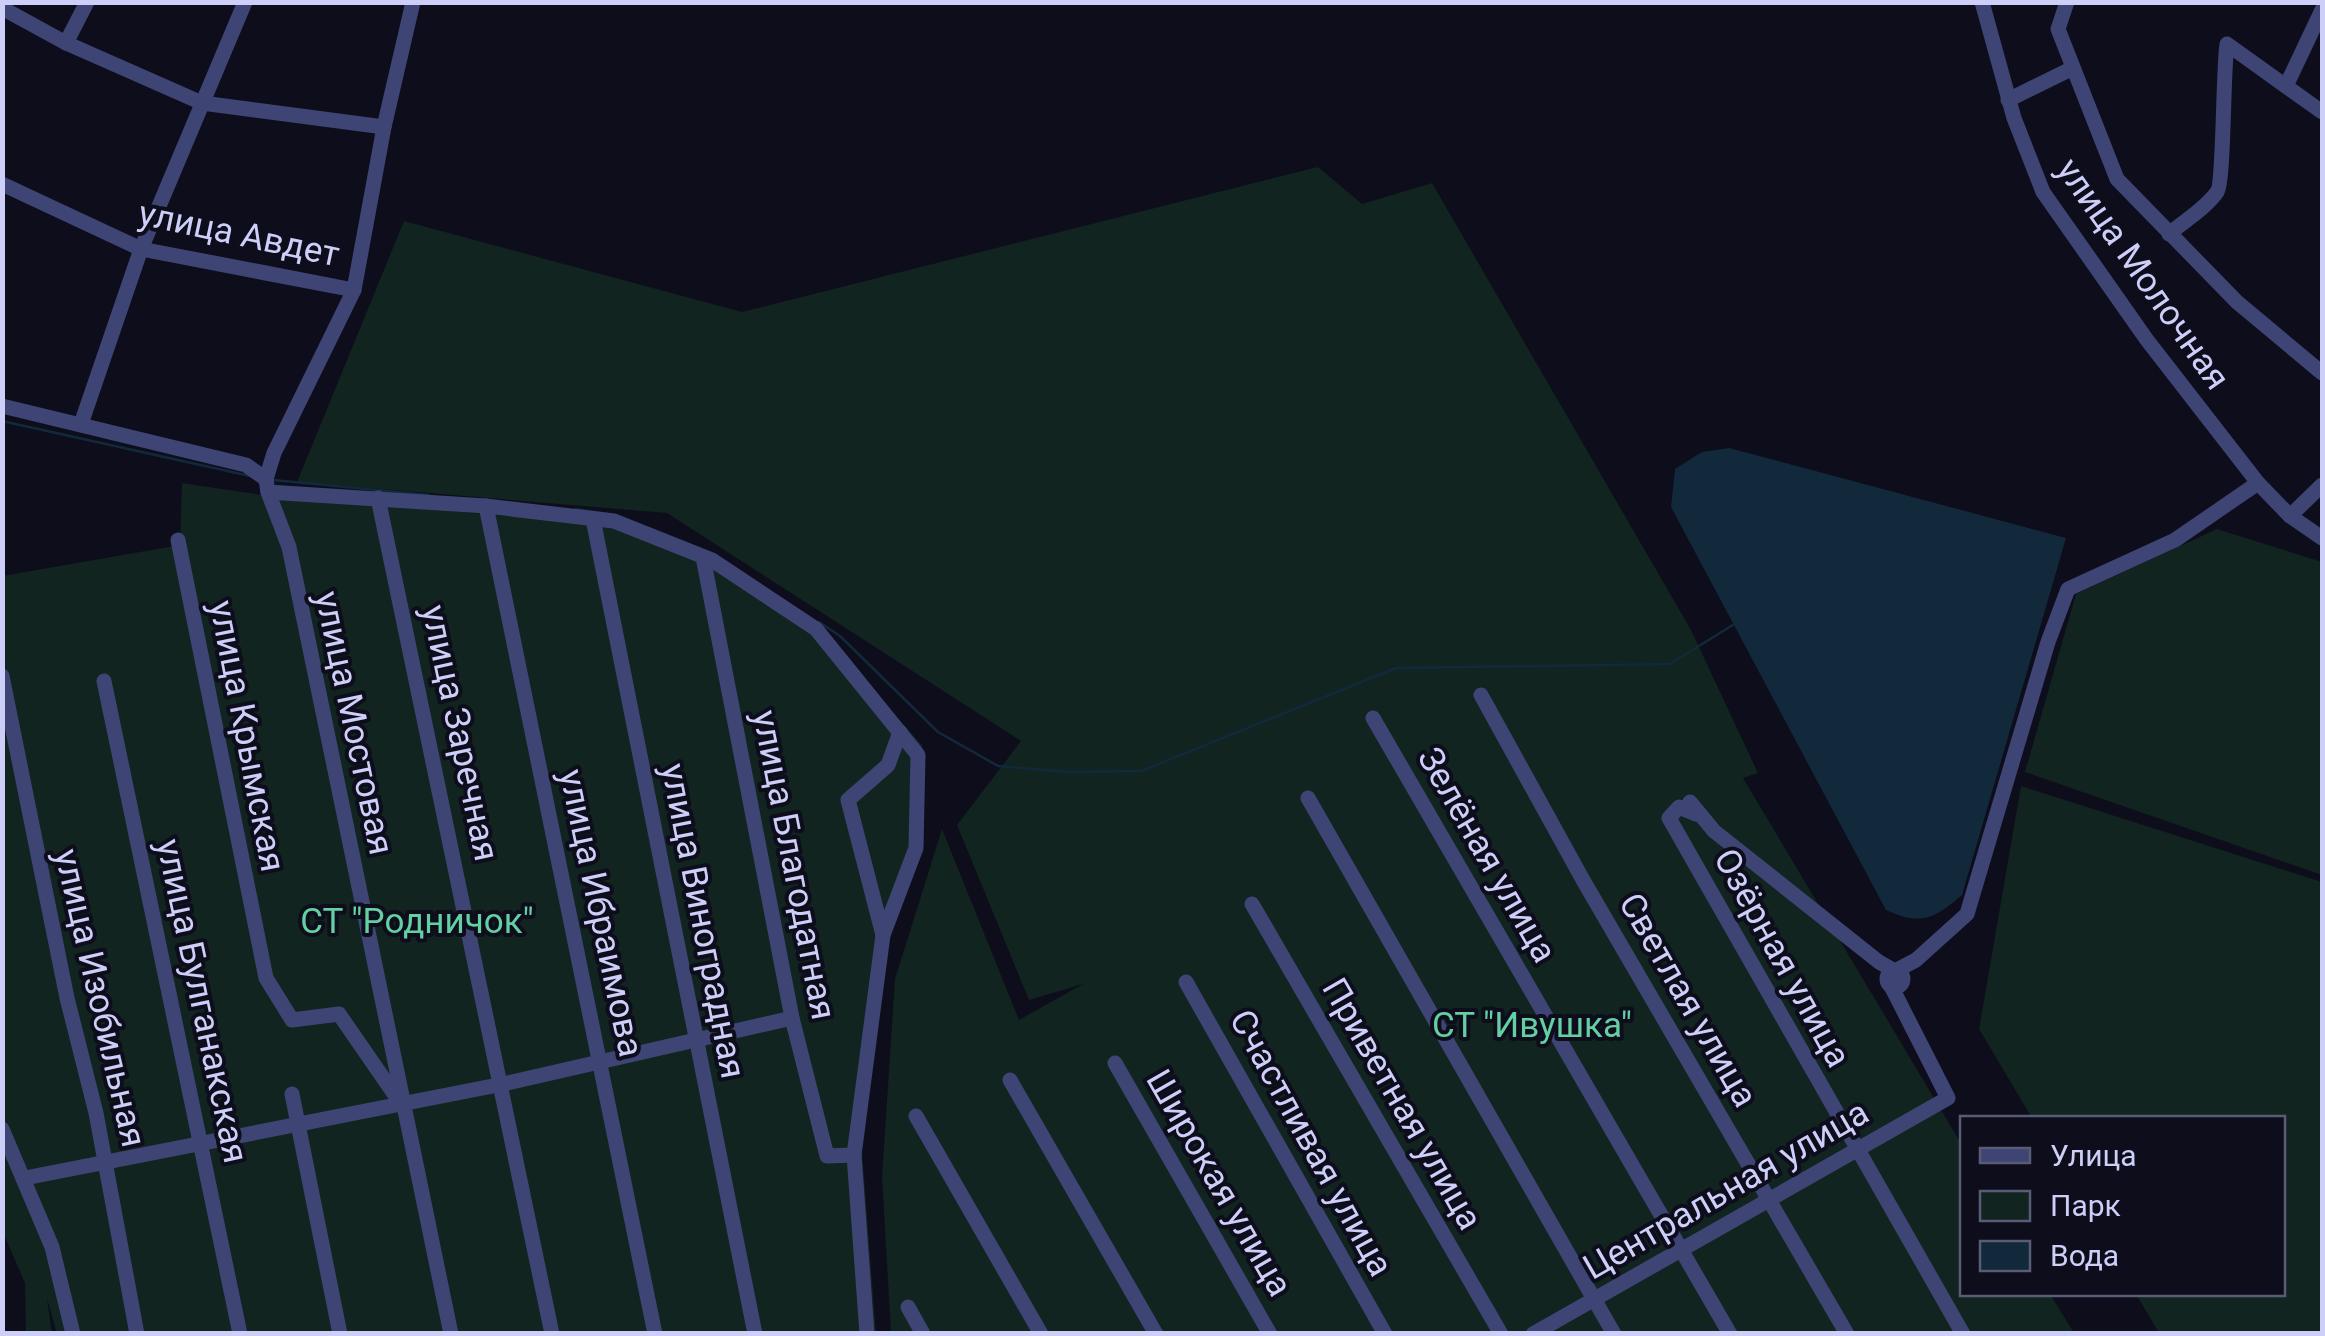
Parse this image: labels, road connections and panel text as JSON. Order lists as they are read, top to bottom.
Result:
{
  "streets": {
    "street": [
      "улица Авдет",
      "улица Молочная",
      "улица Мостовая",
      "улица Заречная",
      "улица Крымская",
      "Зелёная улица",
      "улица Благодатная",
      "улица Ибраимова",
      "улица Виноградная",
      "Озёрная улица",
      "улица Изобильная",
      "Светлая улица",
      "улица Булганакская",
      "Приветная улица",
      "Счастливая улица",
      "Широкая улица",
      "Центральная улица"
    ]
  },
  "crossings": [
    ["улица Мостовая", "улица Крымская"],
    ["Зелёная улица", "Центральная улица"],
    ["Озёрная улица", "Центральная улица"],
    ["Светлая улица", "Центральная улица"]
  ],
  "parks": ["СТ \"Родничок\"", "СТ \"Ивушка\""],
  "legend": ["Улица", "Парк", "Вода"]
}
